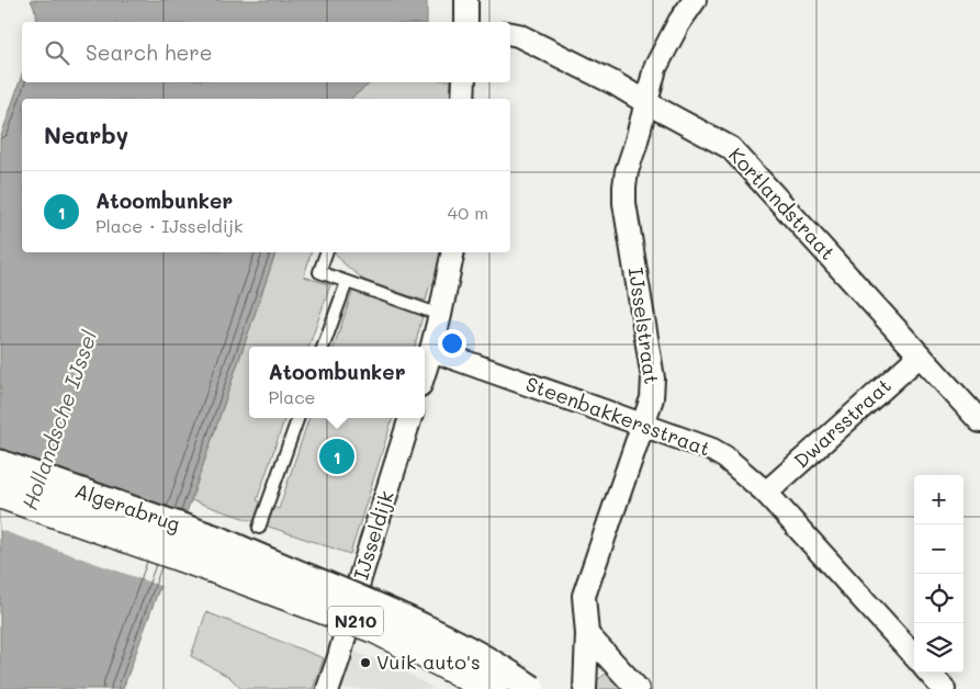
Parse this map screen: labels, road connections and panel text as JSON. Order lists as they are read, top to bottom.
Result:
{
  "streets": {
    "main road": ["Algerabrug", "N210"],
    "street": [
      "Kortlandstraat",
      "IJsselstraat",
      "Steenbakkersstraat",
      "Dwarsstraat",
      "IJsseldijk"
    ]
  },
  "crossings": [
    ["Kortlandstraat", "IJsselstraat"],
    ["Kortlandstraat", "Dwarsstraat"],
    ["IJsselstraat", "Steenbakkersstraat"],
    ["Steenbakkersstraat", "Dwarsstraat"],
    ["Algerabrug", "N210"]
  ],
  "water": ["Hollandsche IJssel"],
  "places": ["Vuik auto's"],
  "page": {
    "search": "Search here",
    "heading": "Nearby",
    "list": [
      {
        "mark": "1",
        "name": "Atoombunker",
        "note": "Place · IJsseldijk",
        "value": "40 m"
      }
    ],
    "popup": ["Atoombunker", "Place"],
    "pins": "1",
    "map_buttons": ["+", "−"]
  }
}
